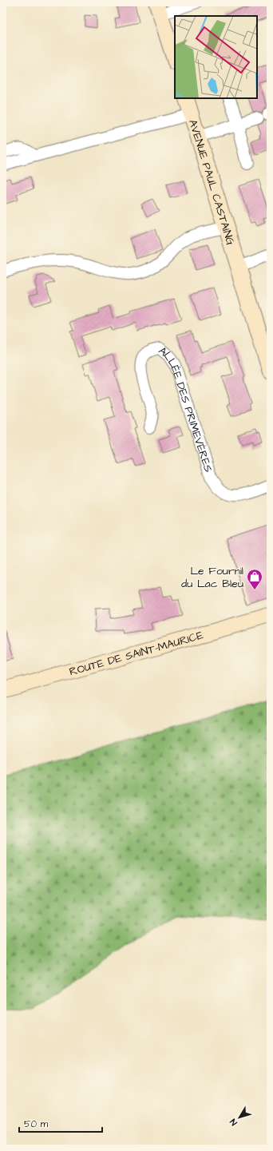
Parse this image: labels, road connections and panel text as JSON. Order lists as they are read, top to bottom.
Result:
{
  "streets": {
    "street": ["AVENUE PAUL CASTAING", "ALLÉE DES PRIMEVÈRES", "ROUTE DE SAINT-MAURICE"]
  },
  "places": {
    "shop": ["Le Fournil du Lac Bleu"]
  },
  "scale_bar": "50 m",
  "north": "bottom left"
}
